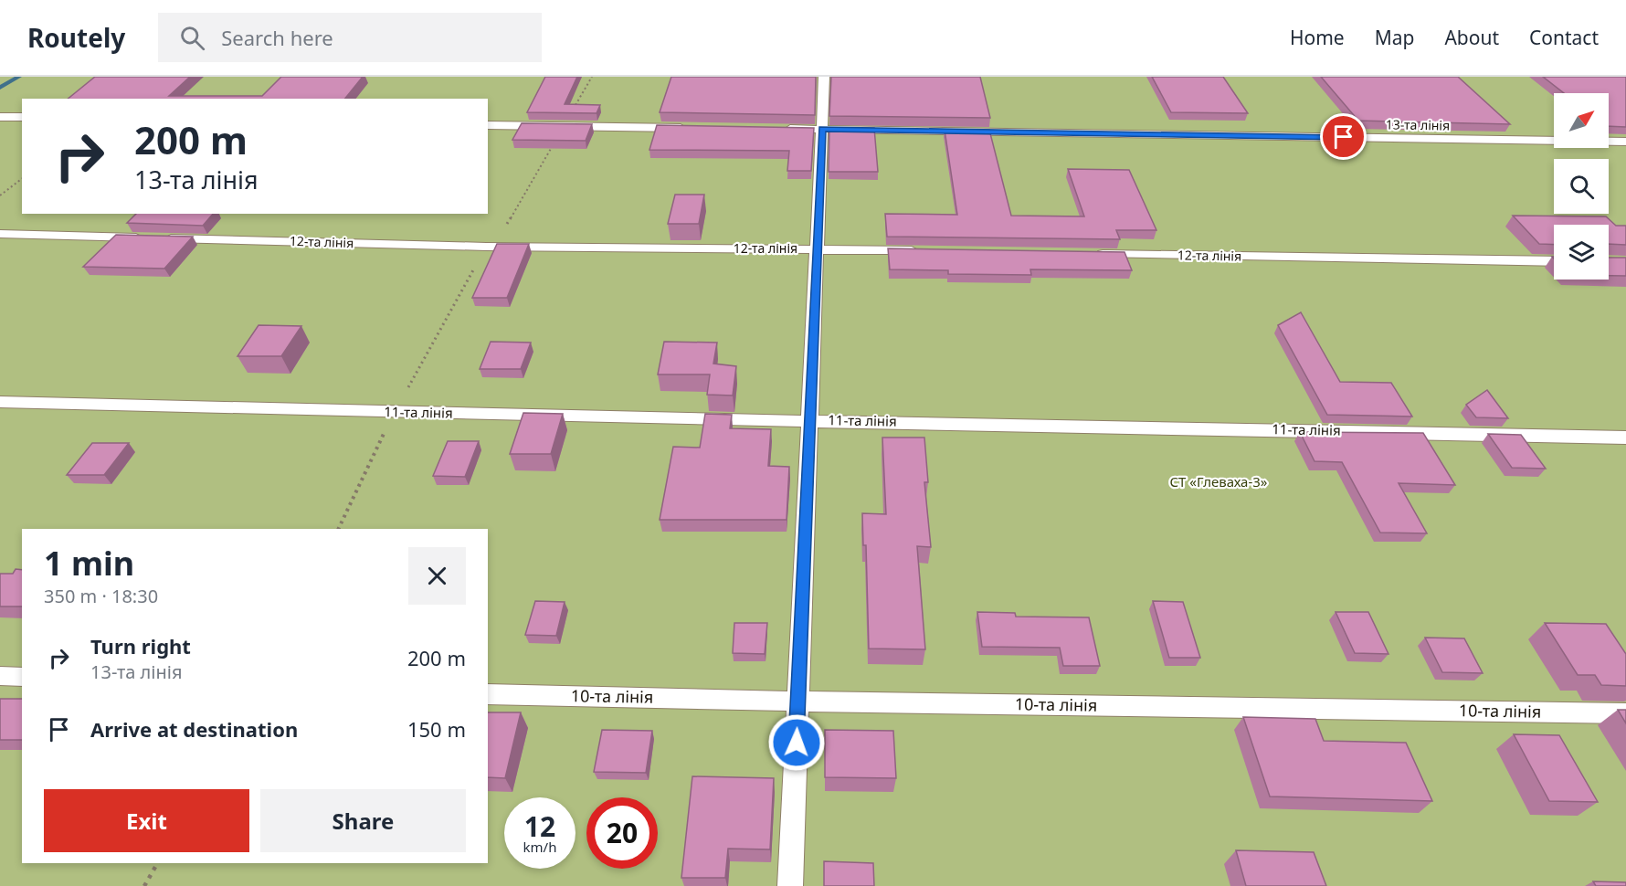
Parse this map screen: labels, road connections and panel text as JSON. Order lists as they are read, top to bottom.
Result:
{
  "streets": {
    "lane": [
      "13-та лінія",
      "12-та лінія",
      "11-та лінія",
      "10-та лінія"
    ]
  },
  "parks": ["СТ «Глеваха-3»"],
  "north": "top right",
  "page": {
    "header": "Routely",
    "search": "Search here",
    "nav": [
      "Home",
      "Map",
      "About",
      "Contact"
    ],
    "turn": ["200 m", "13-та лінія"],
    "heading": ["1 min", "350 m · 18:30"],
    "list": [
      {
        "name": "Turn right",
        "note": "13-та лінія",
        "value": "200 m"
      },
      {
        "name": "Arrive at destination",
        "value": "150 m"
      }
    ],
    "buttons": ["Exit", "Share"],
    "speed": "12 km/h",
    "limit": "20"
  }
}
